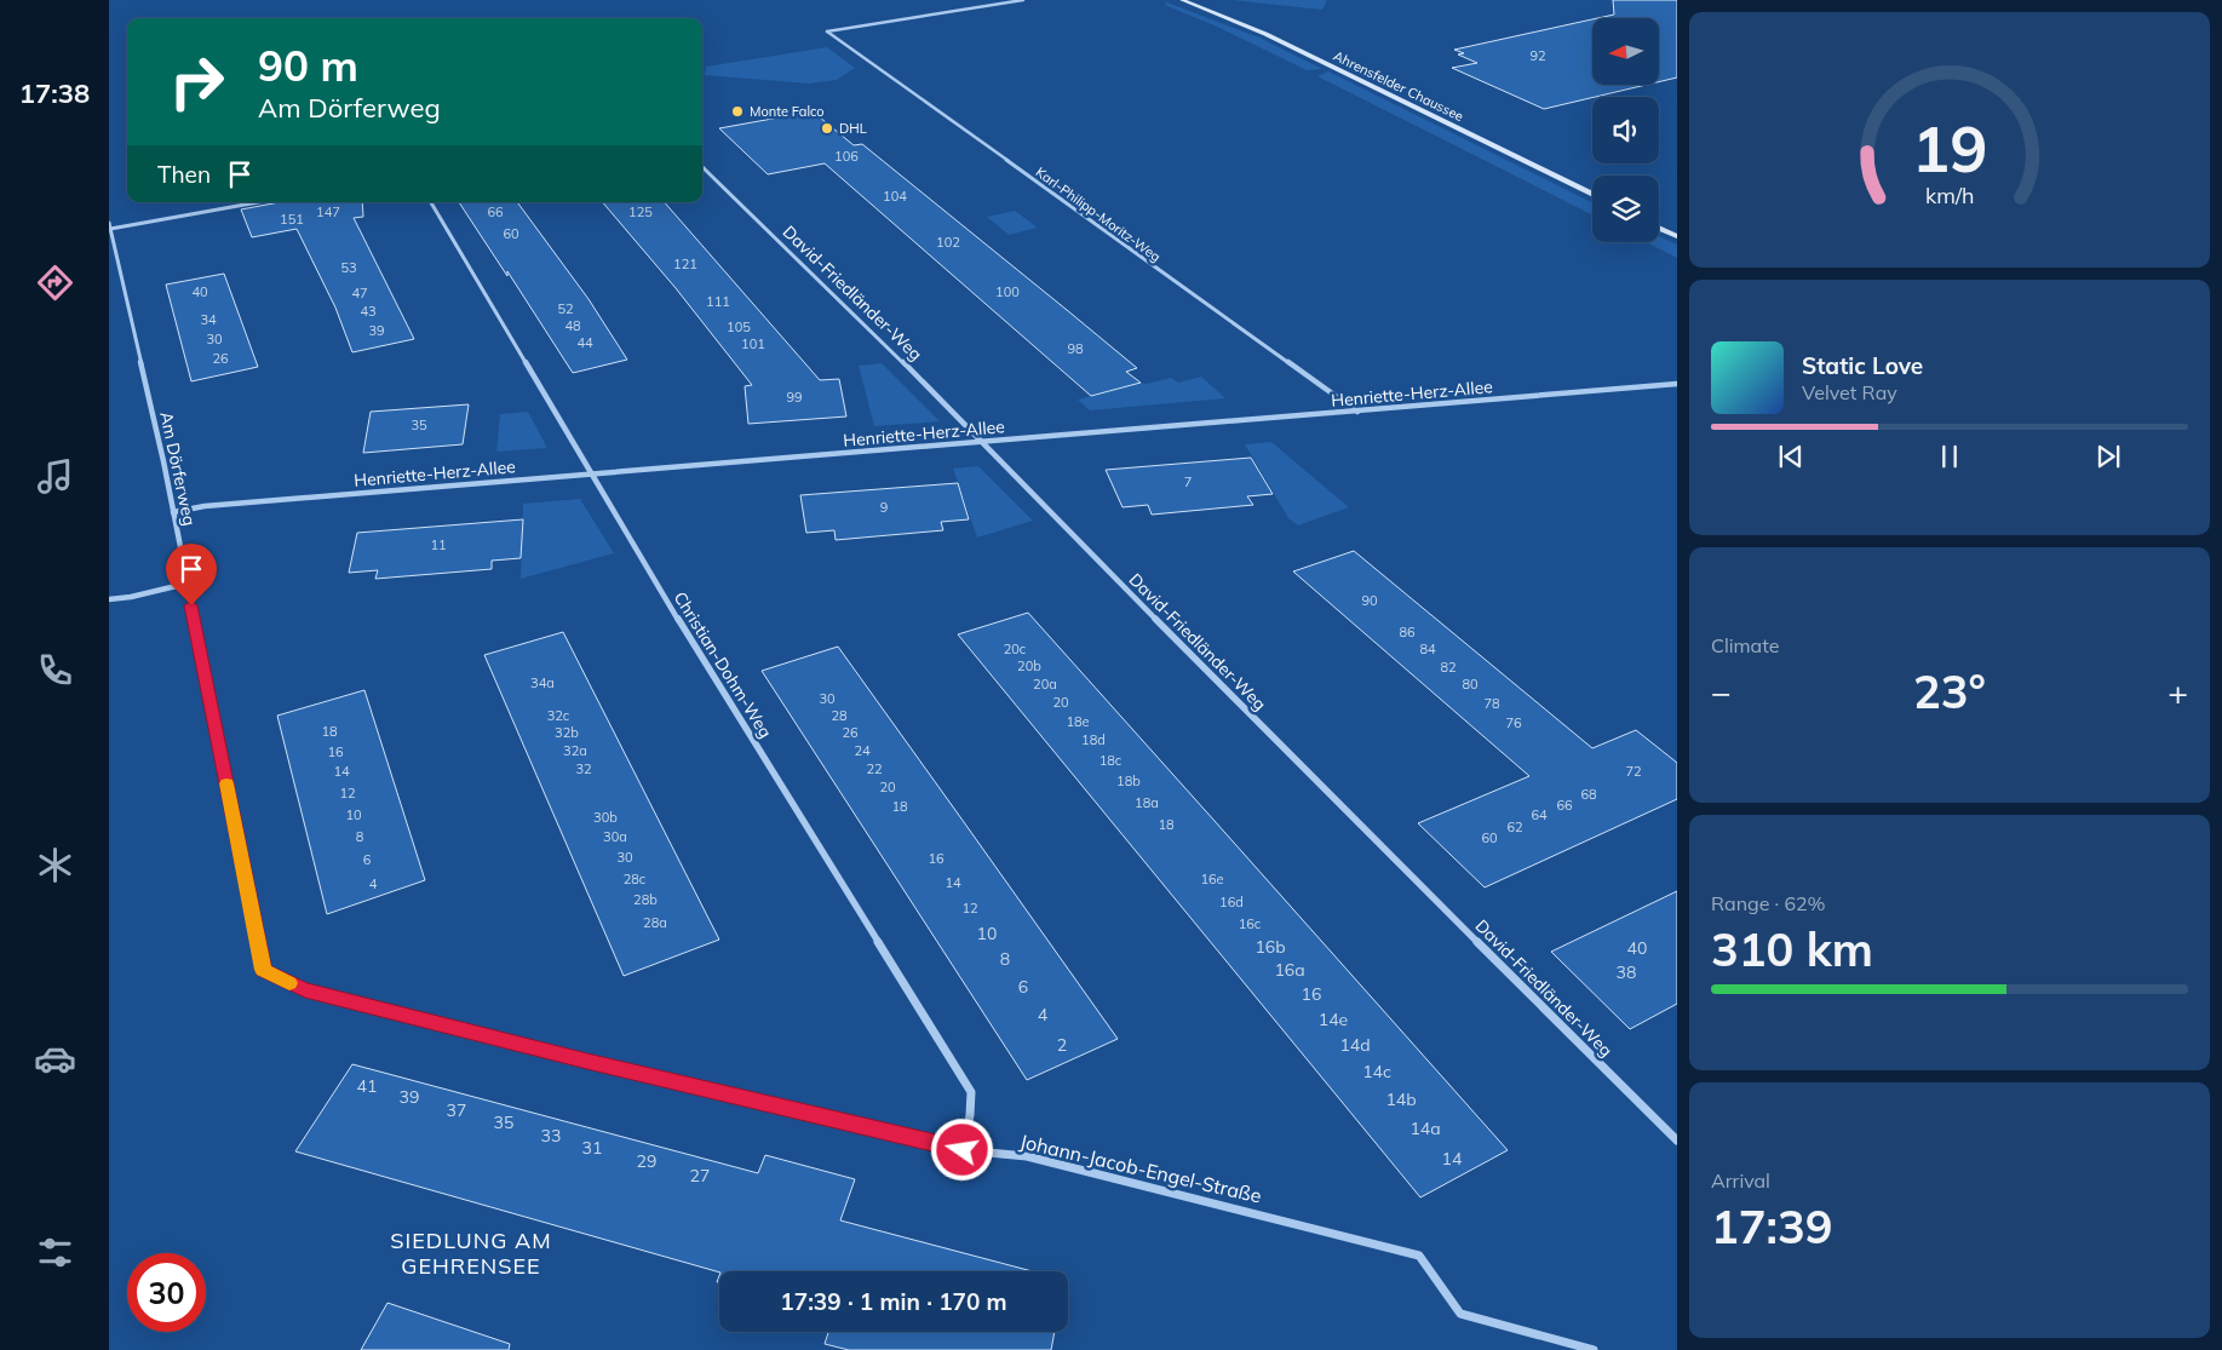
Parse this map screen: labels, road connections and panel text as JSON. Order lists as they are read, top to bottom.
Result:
{
  "streets": {
    "main road": ["Ahrensfelder Chaussee"],
    "street": [
      "Karl-Philipp-Moritz-Weg",
      "David-Friedländer-Weg",
      "Henriette-Herz-Allee",
      "Am Dörferweg",
      "Christian-Dohm-Weg",
      "Johann-Jacob-Engel-Straße"
    ]
  },
  "crossings": [
    ["Karl-Philipp-Moritz-Weg", "Henriette-Herz-Allee"],
    ["David-Friedländer-Weg", "Henriette-Herz-Allee"],
    ["Henriette-Herz-Allee", "Am Dörferweg"],
    ["Henriette-Herz-Allee", "Christian-Dohm-Weg"],
    ["Am Dörferweg", "Johann-Jacob-Engel-Straße"],
    ["Christian-Dohm-Weg", "Johann-Jacob-Engel-Straße"]
  ],
  "districts": ["SIEDLUNG AM GEHRENSEE"],
  "places": ["Monte Falco", "DHL"],
  "house_numbers": [
    "92",
    "106",
    "104",
    "147",
    "66",
    "125",
    "151",
    "60",
    "102",
    "121",
    "53",
    "40",
    "100",
    "47",
    "111",
    "52",
    "43",
    "34",
    "48",
    "105",
    "39",
    "30",
    "44",
    "101",
    "98",
    "26",
    "99",
    "35",
    "7",
    "9",
    "11",
    "90",
    "86",
    "20c",
    "84",
    "20b",
    "82",
    "34a",
    "20a",
    "80",
    "30",
    "20",
    "78",
    "32c",
    "28",
    "18e",
    "76",
    "18",
    "32b",
    "26",
    "18d",
    "32a",
    "24",
    "16",
    "18c",
    "32",
    "22",
    "14",
    "72",
    "18b",
    "20",
    "12",
    "68",
    "18a",
    "66",
    "18",
    "10",
    "64",
    "30b",
    "18",
    "62",
    "8",
    "30a",
    "60",
    "30",
    "16",
    "6",
    "28c",
    "16e",
    "14",
    "4",
    "28b",
    "16d",
    "12",
    "28a",
    "16c",
    "10",
    "16b",
    "40",
    "8",
    "16a",
    "38",
    "6",
    "16",
    "4",
    "14e",
    "2",
    "14d",
    "14c",
    "41",
    "39",
    "14b",
    "37",
    "35",
    "14a",
    "33",
    "31",
    "14",
    "29",
    "27"
  ],
  "north": "left",
  "page": {
    "tabs": "17:38",
    "turn": ["90 m", "Am Dörferweg"],
    "then": "Then",
    "song": ["Static Love", "Velvet Ray"],
    "tile": [
      "Climate",
      ["Range · 62%", "310 km"],
      ["Arrival", "17:39"]
    ],
    "heat": ["−", "23°", "+"],
    "limit": "30",
    "trip": "17:39 · 1 min · 170 m",
    "gauge": ["19", "km/h"]
  }
}
